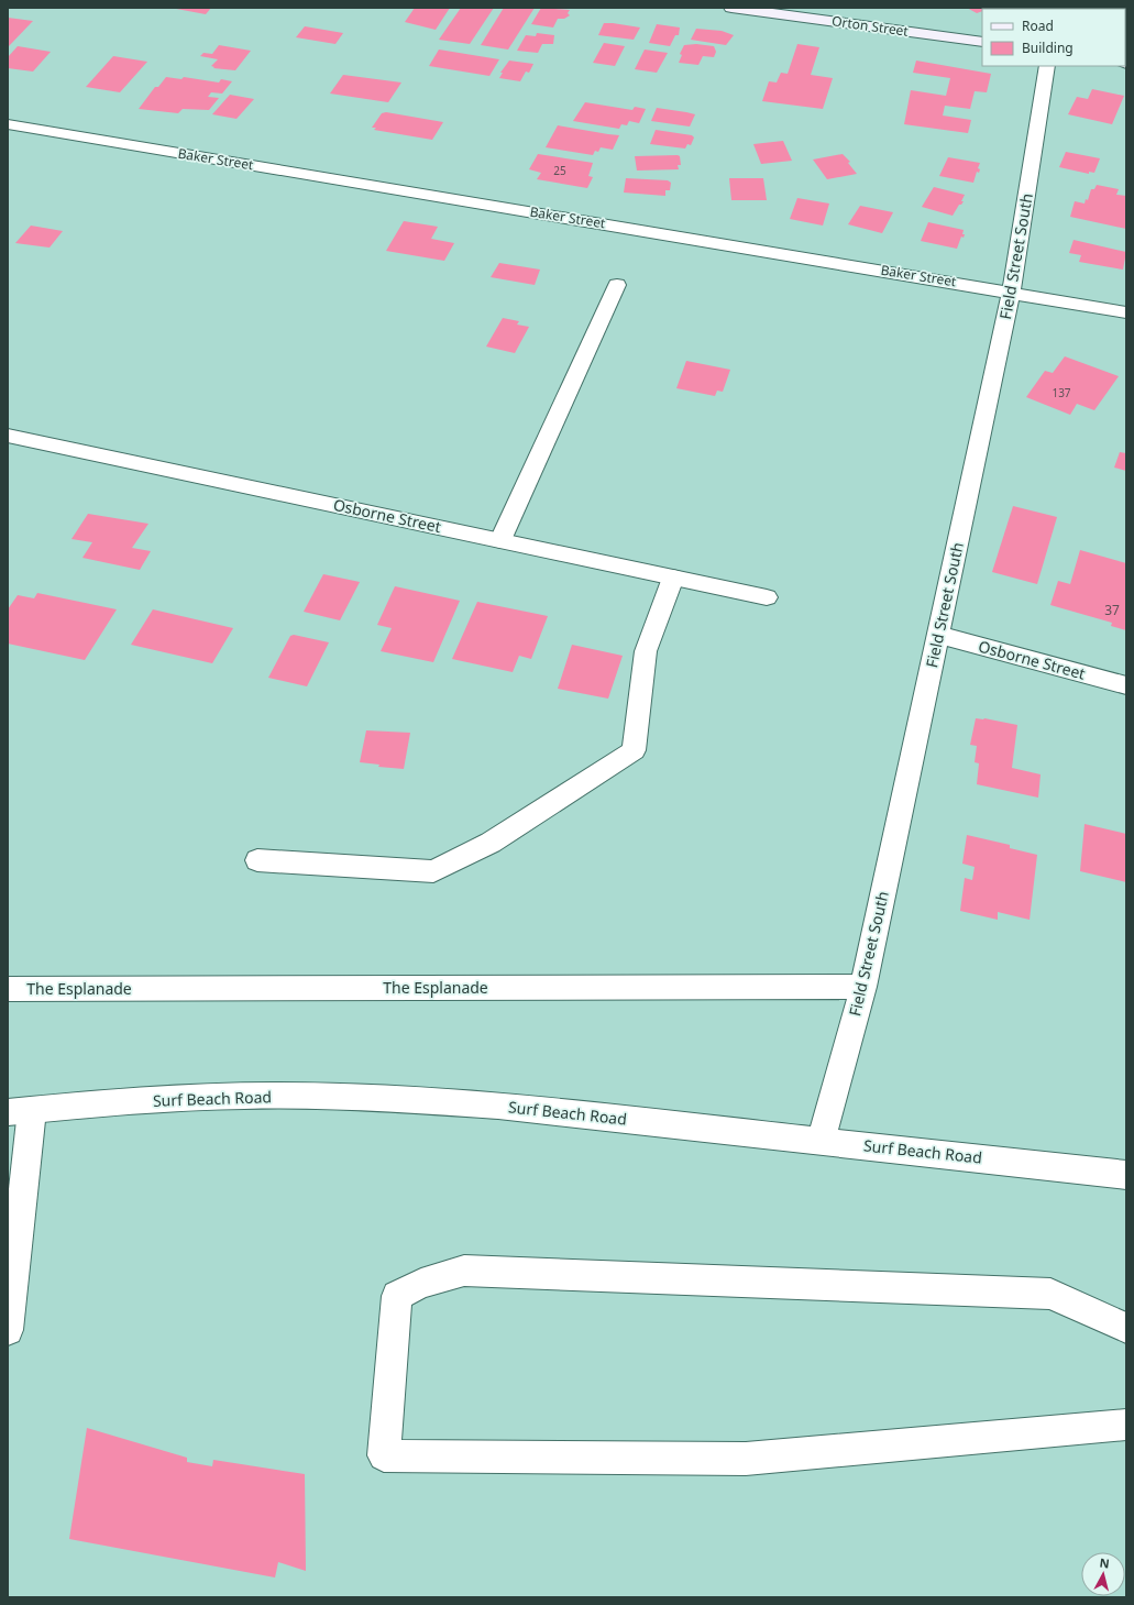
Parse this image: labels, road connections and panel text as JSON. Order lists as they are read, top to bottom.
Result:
{
  "streets": {
    "main road": ["Orton Street"],
    "street": [
      "Baker Street",
      "Field Street South",
      "Osborne Street",
      "The Esplanade",
      "Surf Beach Road"
    ]
  },
  "crossings": [
    ["Baker Street", "Field Street South"],
    ["Field Street South", "Osborne Street"],
    ["Field Street South", "The Esplanade"],
    ["Field Street South", "Surf Beach Road"]
  ],
  "house_numbers": ["25", "137", "37"],
  "legend": ["Road", "Building"],
  "north": "top"
}
